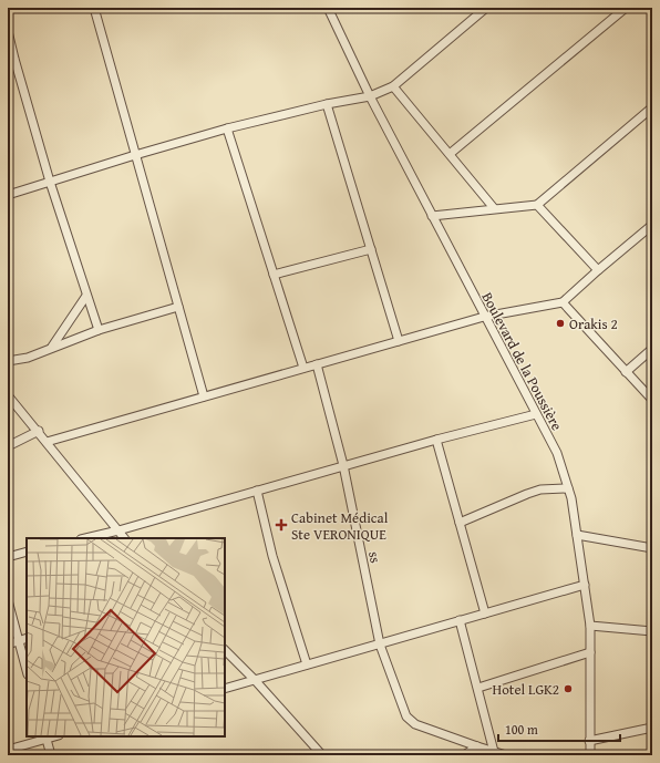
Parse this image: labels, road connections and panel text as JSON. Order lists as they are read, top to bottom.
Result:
{
  "streets": {
    "street": ["Boulevard de la Poussière", "ss"]
  },
  "places": {
    "other": ["Orakis 2", "Hotel LGK2"],
    "health": ["Cabinet Médical Ste VERONIQUE"]
  },
  "scale_bar": "100 m"
}
